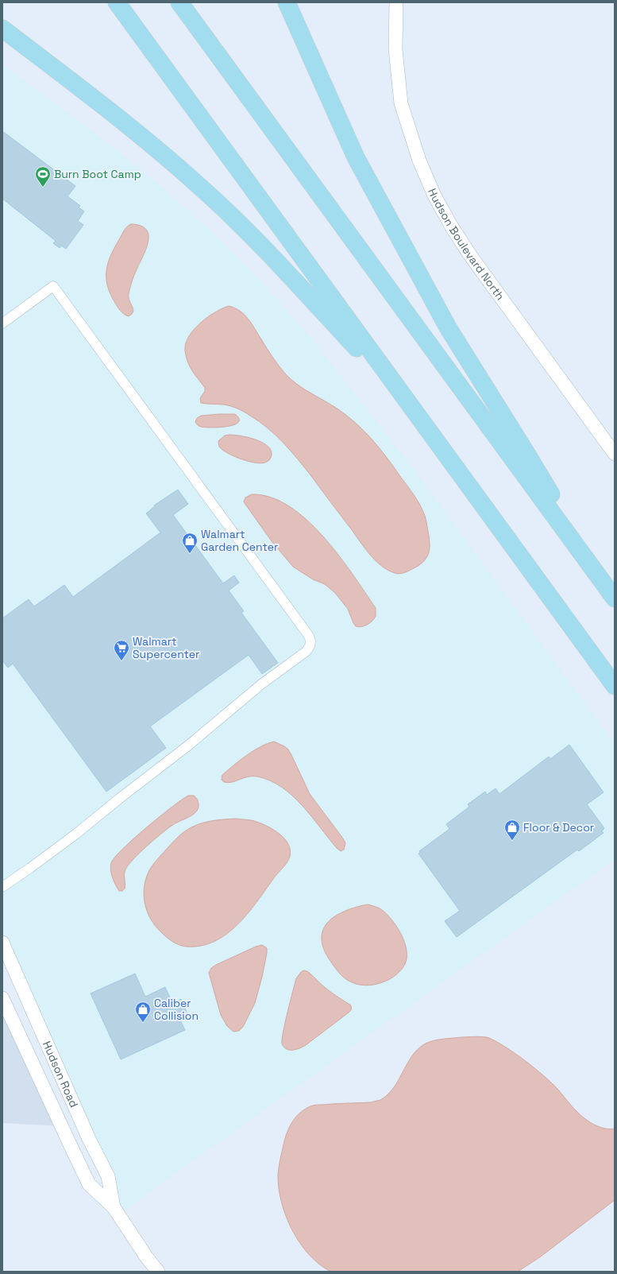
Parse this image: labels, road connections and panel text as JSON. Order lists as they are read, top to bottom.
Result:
{
  "streets": {
    "street": ["Hudson Boulevard North", "Hudson Road"]
  },
  "places": {
    "sports": ["Burn Boot Camp"],
    "shop": ["Walmart Garden Center", "Floor & Decor", "Caliber Collision"],
    "supermarket": ["Walmart Supercenter"]
  }
}
